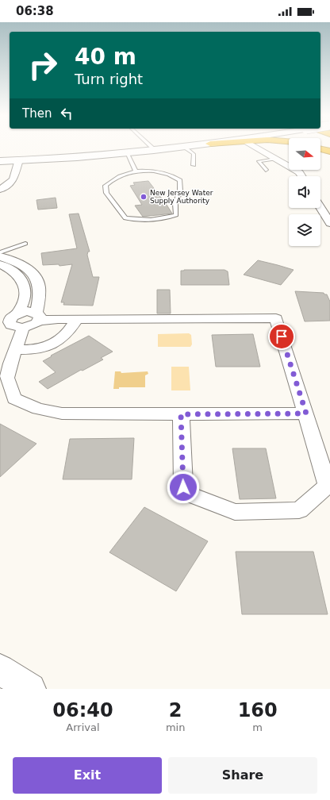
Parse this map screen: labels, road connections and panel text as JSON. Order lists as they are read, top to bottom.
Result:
{
  "places": ["New Jersey Water Supply Authority"],
  "north": "right",
  "page": {
    "status": "06:38",
    "turn": ["40 m", "Turn right"],
    "then": "Then",
    "eta": [
      "06:40",
      "Arrival",
      "2",
      "min",
      "160",
      "m"
    ],
    "buttons": ["Exit", "Share"]
  }
}
